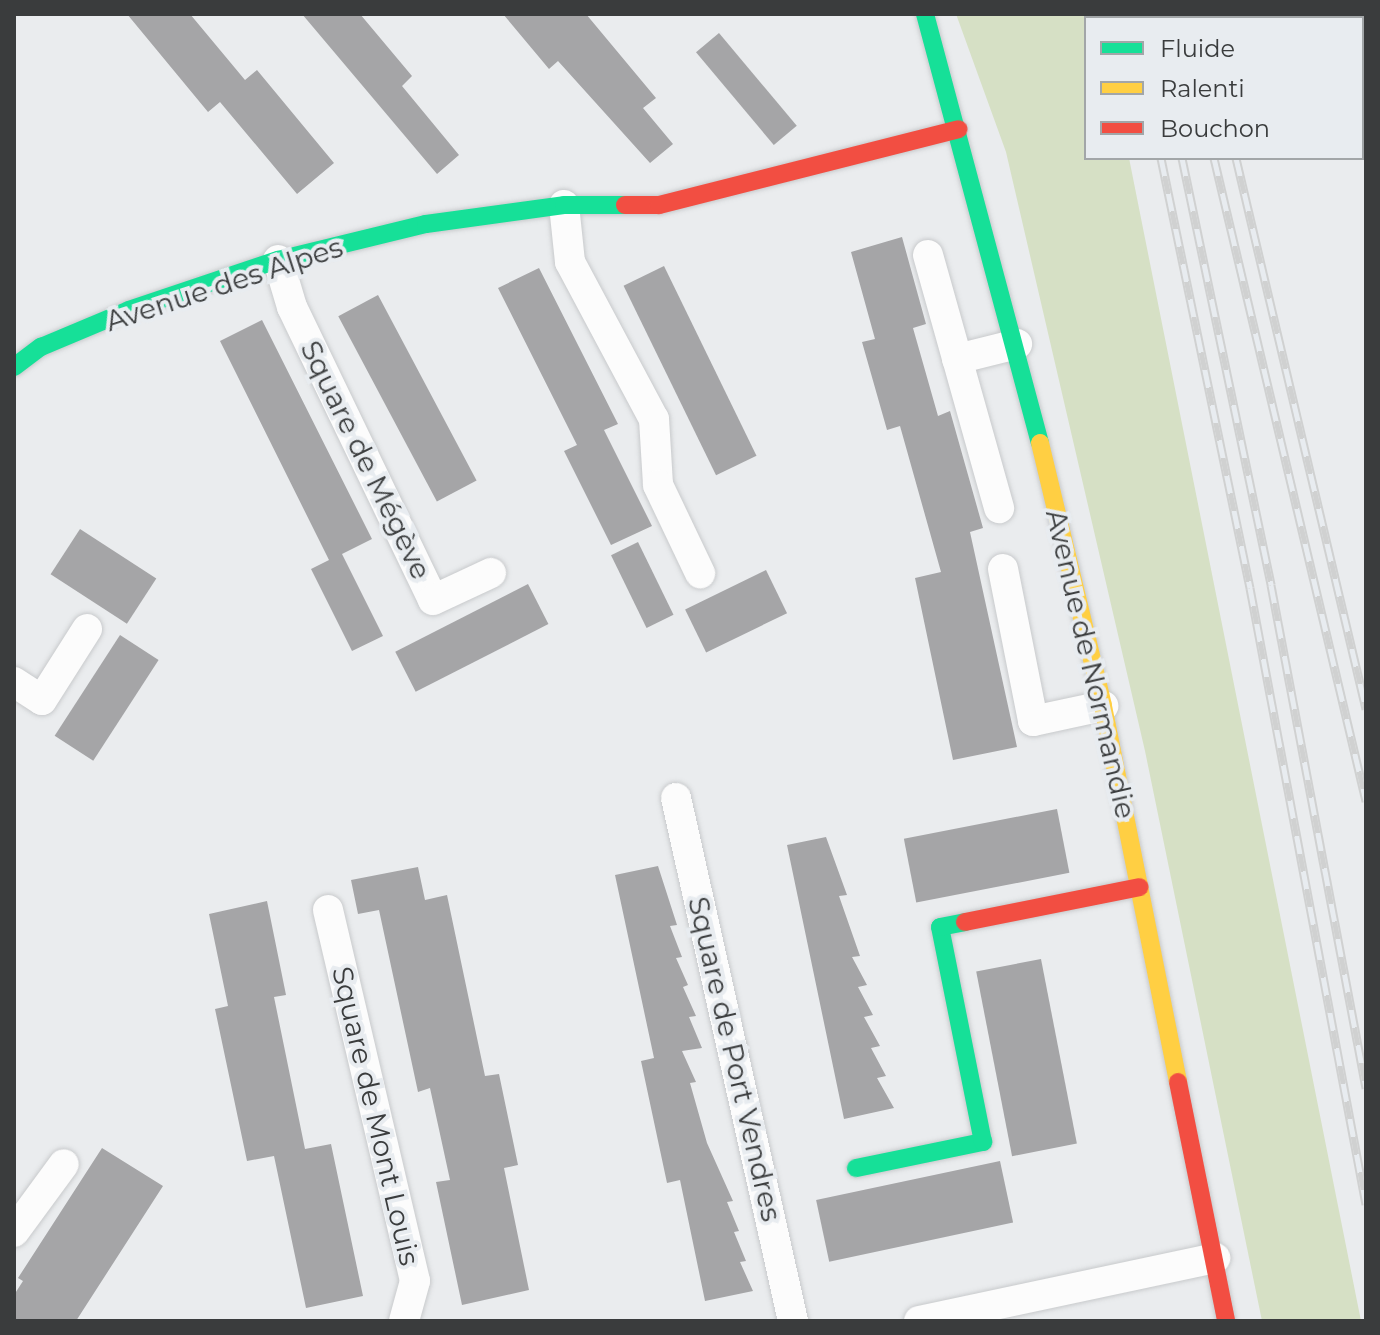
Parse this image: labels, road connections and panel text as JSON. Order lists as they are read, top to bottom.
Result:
{
  "streets": {
    "street": [
      "Avenue des Alpes",
      "Square de Mégève",
      "Avenue de Normandie",
      "Square de Port Vendres",
      "Square de Mont Louis"
    ]
  },
  "crossings": [
    ["Avenue des Alpes", "Square de Mégève"],
    ["Avenue des Alpes", "Avenue de Normandie"]
  ],
  "legend": ["Fluide", "Ralenti", "Bouchon"]
}
